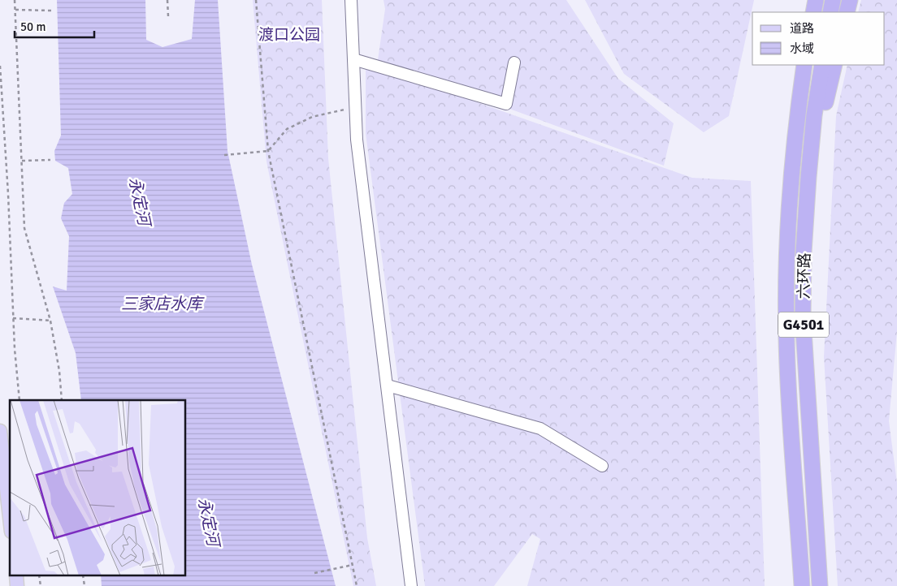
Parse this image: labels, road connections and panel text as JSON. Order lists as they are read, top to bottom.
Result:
{
  "streets": {
    "highway": ["六环路", "G4501"]
  },
  "water": ["永定河", "三家店水库"],
  "parks": ["渡口公园"],
  "legend": ["道路", "水域"],
  "scale_bar": "50 m"
}
